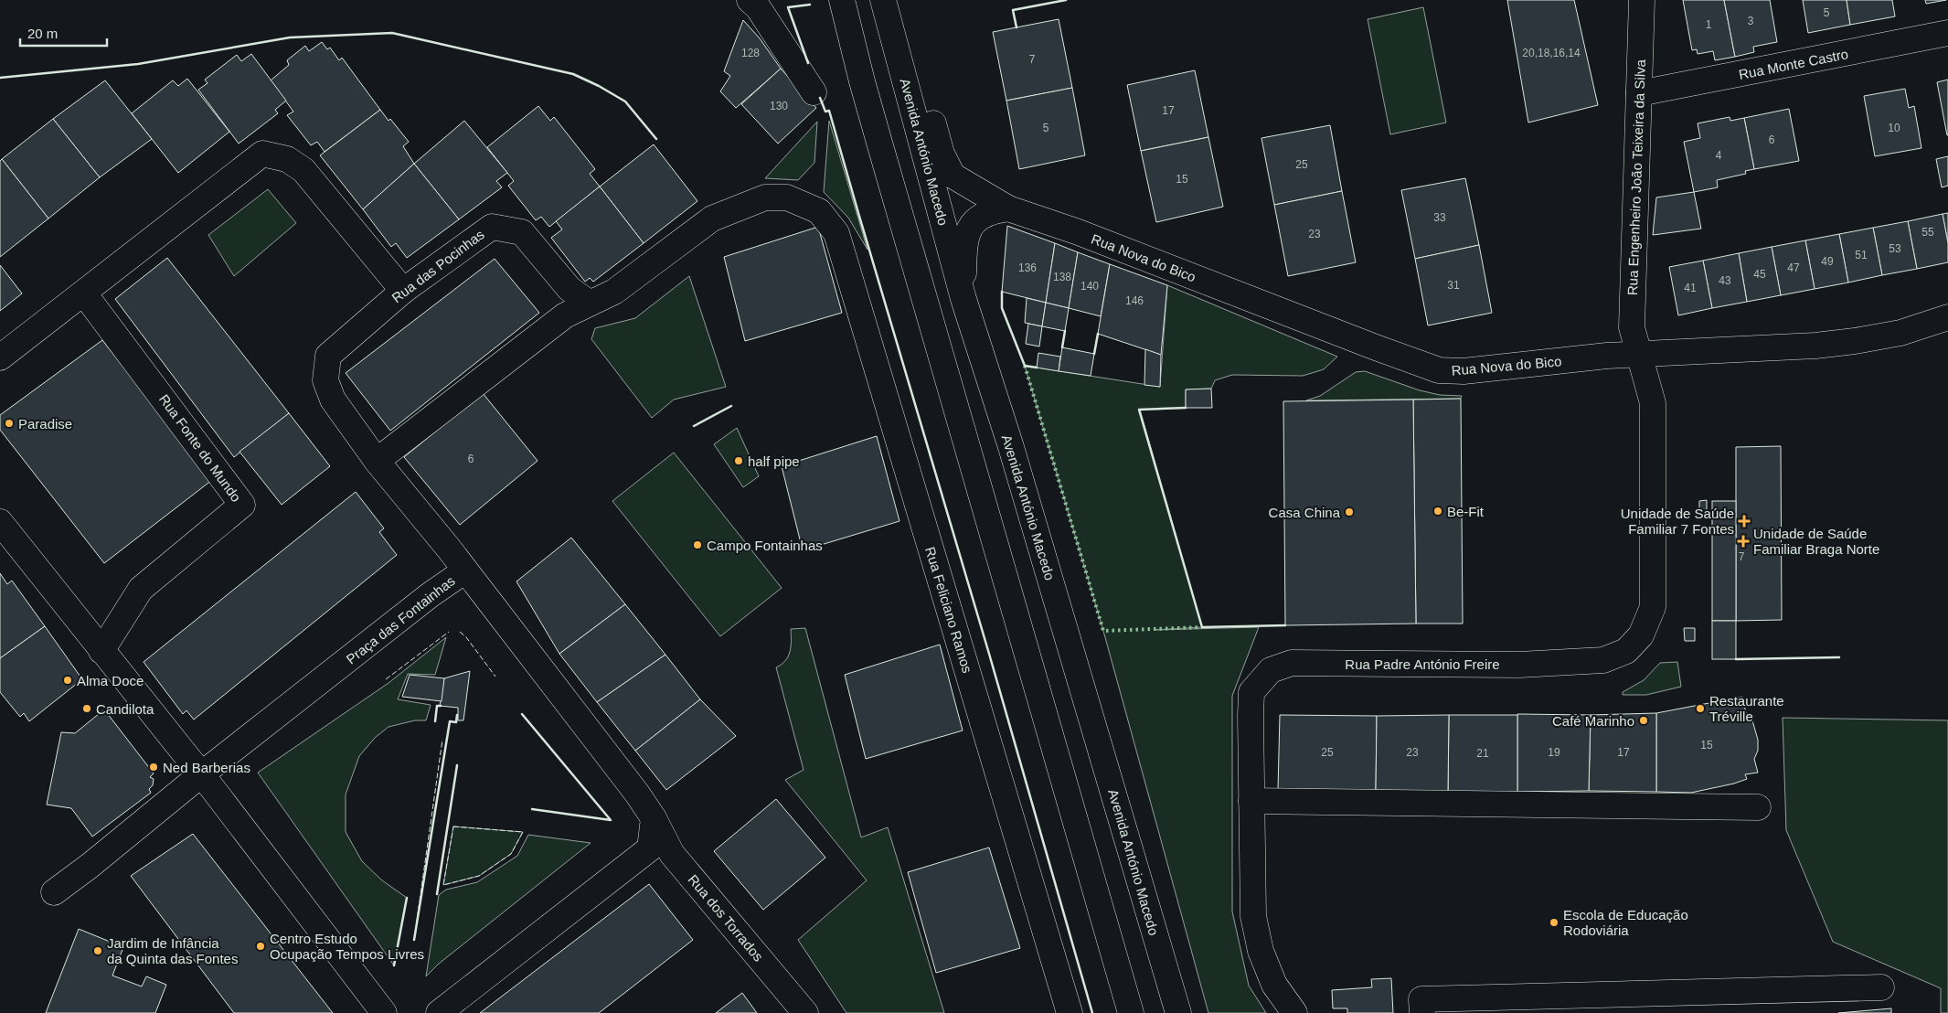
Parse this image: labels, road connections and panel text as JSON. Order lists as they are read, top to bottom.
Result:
{
  "streets": {
    "main road": [
      "Rua Monte Castro",
      "Avenida António Macedo",
      "Rua Engenheiro João Teixeira da Silva",
      "Rua Nova do Bico",
      "Rua das Pocinhas",
      "Rua Fonte do Mundo",
      "Rua Feliciano Ramos",
      "Praça das Fontainhas",
      "Rua Padre António Freire",
      "Rua dos Torrados"
    ]
  },
  "crossings": [
    ["Rua Monte Castro", "Rua Engenheiro João Teixeira da Silva"],
    ["Avenida António Macedo", "Rua Nova do Bico"],
    ["Rua Engenheiro João Teixeira da Silva", "Rua Nova do Bico"],
    ["Rua Engenheiro João Teixeira da Silva", "Rua Padre António Freire"],
    ["Rua Nova do Bico", "Rua Padre António Freire"],
    ["Rua das Pocinhas", "Rua Feliciano Ramos"],
    ["Rua das Pocinhas", "Praça das Fontainhas"],
    ["Praça das Fontainhas", "Rua dos Torrados"]
  ],
  "places": {
    "other": [
      "Paradise",
      "half pipe",
      "Be-Fit",
      "Casa China",
      "Campo Fontainhas",
      "Alma Doce",
      "Candilota",
      "Restaurante Tréville",
      "Café Marinho",
      "Ned Barberias",
      "Escola de Educação Rodoviária",
      "Centro Estudo Ocupação Tempos Livres",
      "Jardim de Infância da Quinta das Fontes"
    ],
    "health": ["Unidade de Saúde Familiar 7 Fontes", "Unidade de Saúde Familiar Braga Norte"]
  },
  "house_numbers": [
    "5",
    "3",
    "1",
    "128",
    "20,18,16,14",
    "7",
    "130",
    "17",
    "5",
    "10",
    "6",
    "4",
    "25",
    "15",
    "33",
    "55",
    "23",
    "53",
    "51",
    "49",
    "136",
    "47",
    "45",
    "138",
    "43",
    "31",
    "140",
    "41",
    "146",
    "6",
    "7",
    "15",
    "25",
    "23",
    "19",
    "17",
    "21"
  ],
  "scale_bar": "20 m"
}
